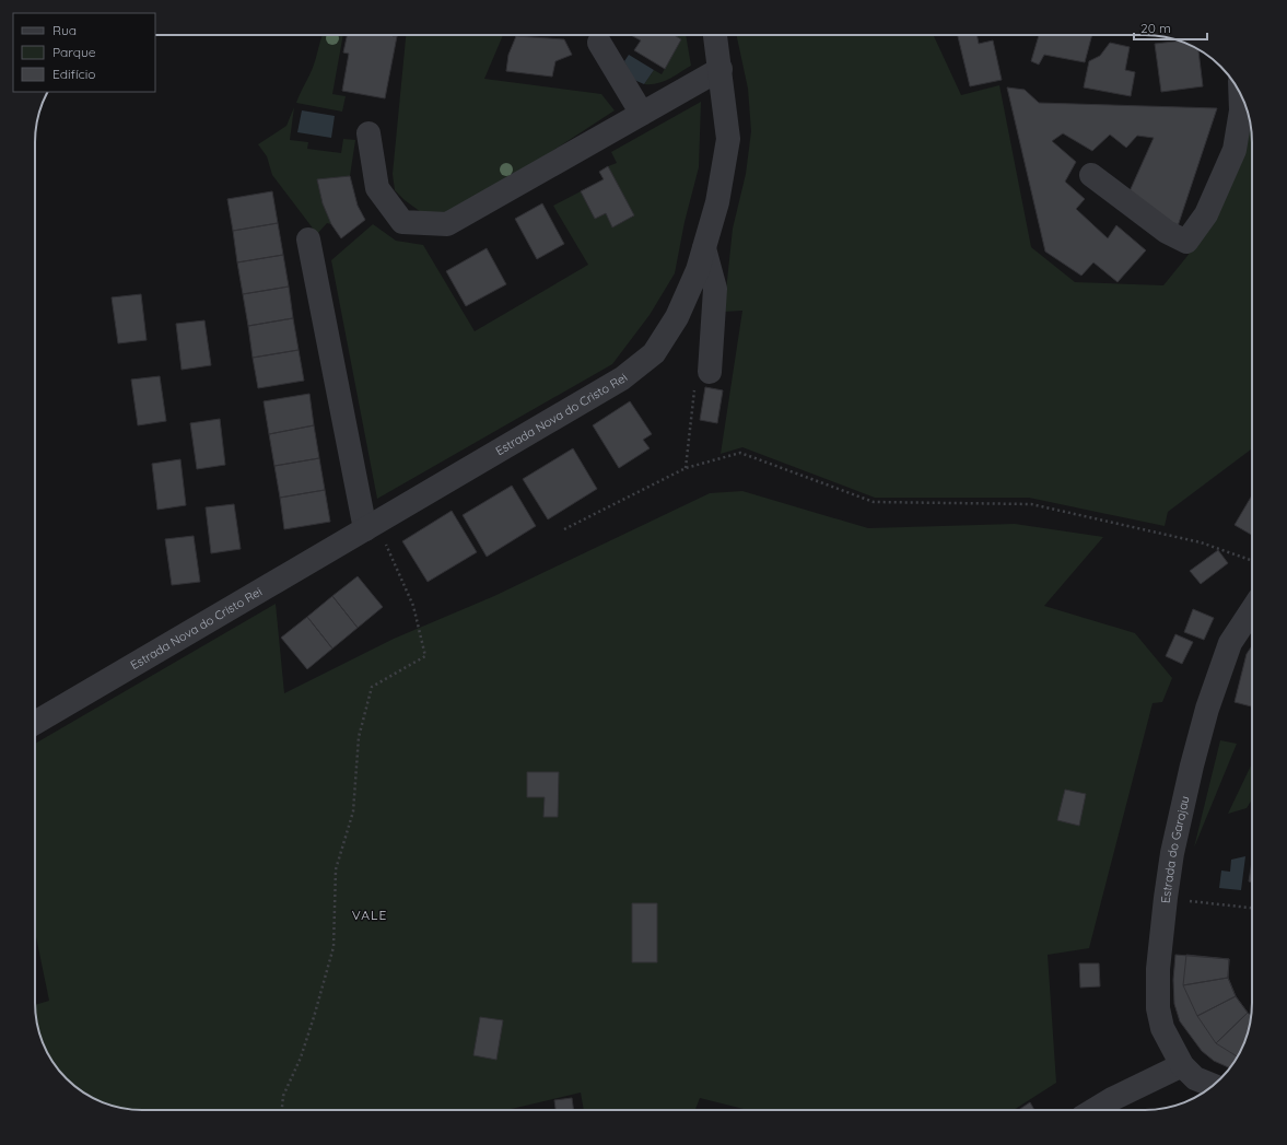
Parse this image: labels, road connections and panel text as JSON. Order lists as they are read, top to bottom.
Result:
{
  "streets": {
    "street": ["Estrada Nova do Cristo Rei", "Estrada do Garajau"]
  },
  "districts": ["VALE"],
  "legend": ["Rua", "Parque", "Edifício"],
  "scale_bar": "20 m"
}
